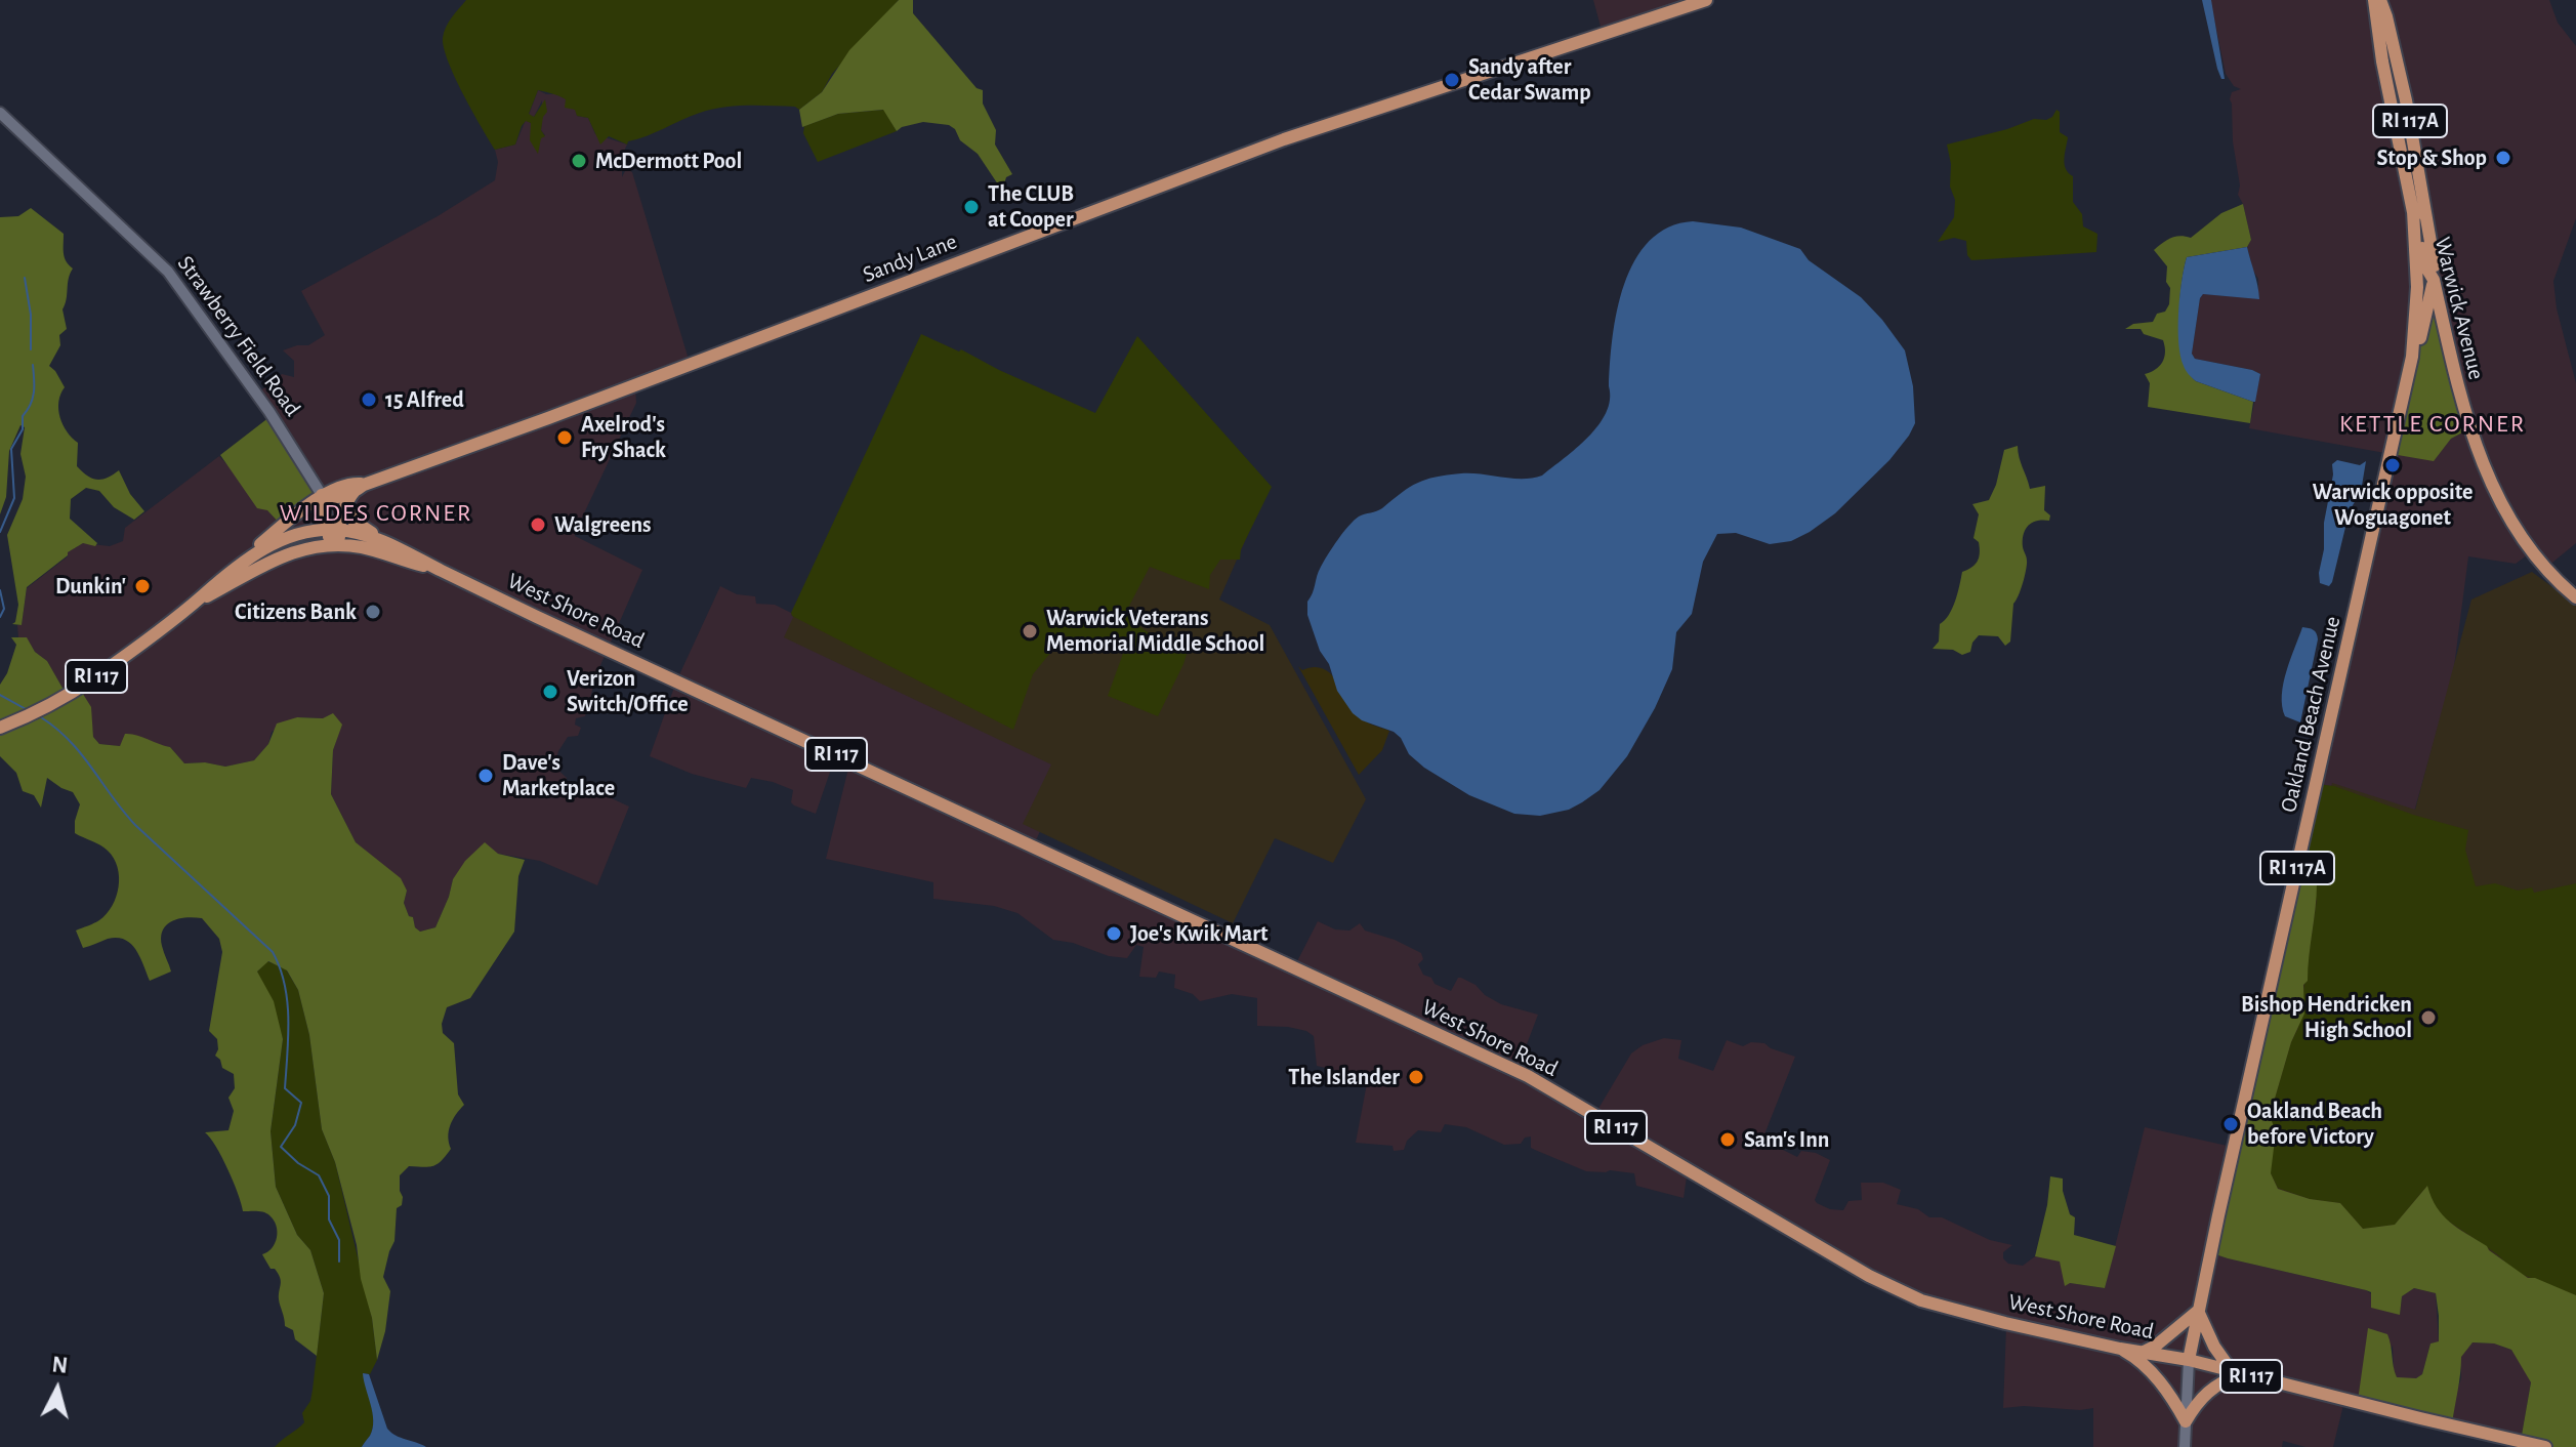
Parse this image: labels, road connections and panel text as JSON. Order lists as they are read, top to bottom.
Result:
{
  "streets": {
    "main road": [
      "RI 117A",
      "Sandy Lane",
      "Warwick Avenue",
      "West Shore Road",
      "RI 117",
      "Oakland Beach Avenue"
    ],
    "street": ["Strawberry Field Road"]
  },
  "crossings": [
    ["Sandy Lane", "Strawberry Field Road"],
    ["Sandy Lane", "West Shore Road"],
    ["Warwick Avenue", "Oakland Beach Avenue"],
    ["West Shore Road", "Oakland Beach Avenue"]
  ],
  "districts": ["KETTLE CORNER", "WILDES CORNER"],
  "places": [
    "Sandy after Cedar Swamp",
    "Stop & Shop",
    "McDermott Pool",
    "The CLUB at Cooper",
    "15 Alfred",
    "Axelrod's Fry Shack",
    "Warwick opposite Woguagonet",
    "Walgreens",
    "Dunkin'",
    "Citizens Bank",
    "Warwick Veterans Memorial Middle School",
    "Verizon Switch/Office",
    "Dave's Marketplace",
    "Joe's Kwik Mart",
    "Bishop Hendricken High School",
    "The Islander",
    "Oakland Beach before Victory",
    "Sam's Inn"
  ],
  "north": "top"
}
